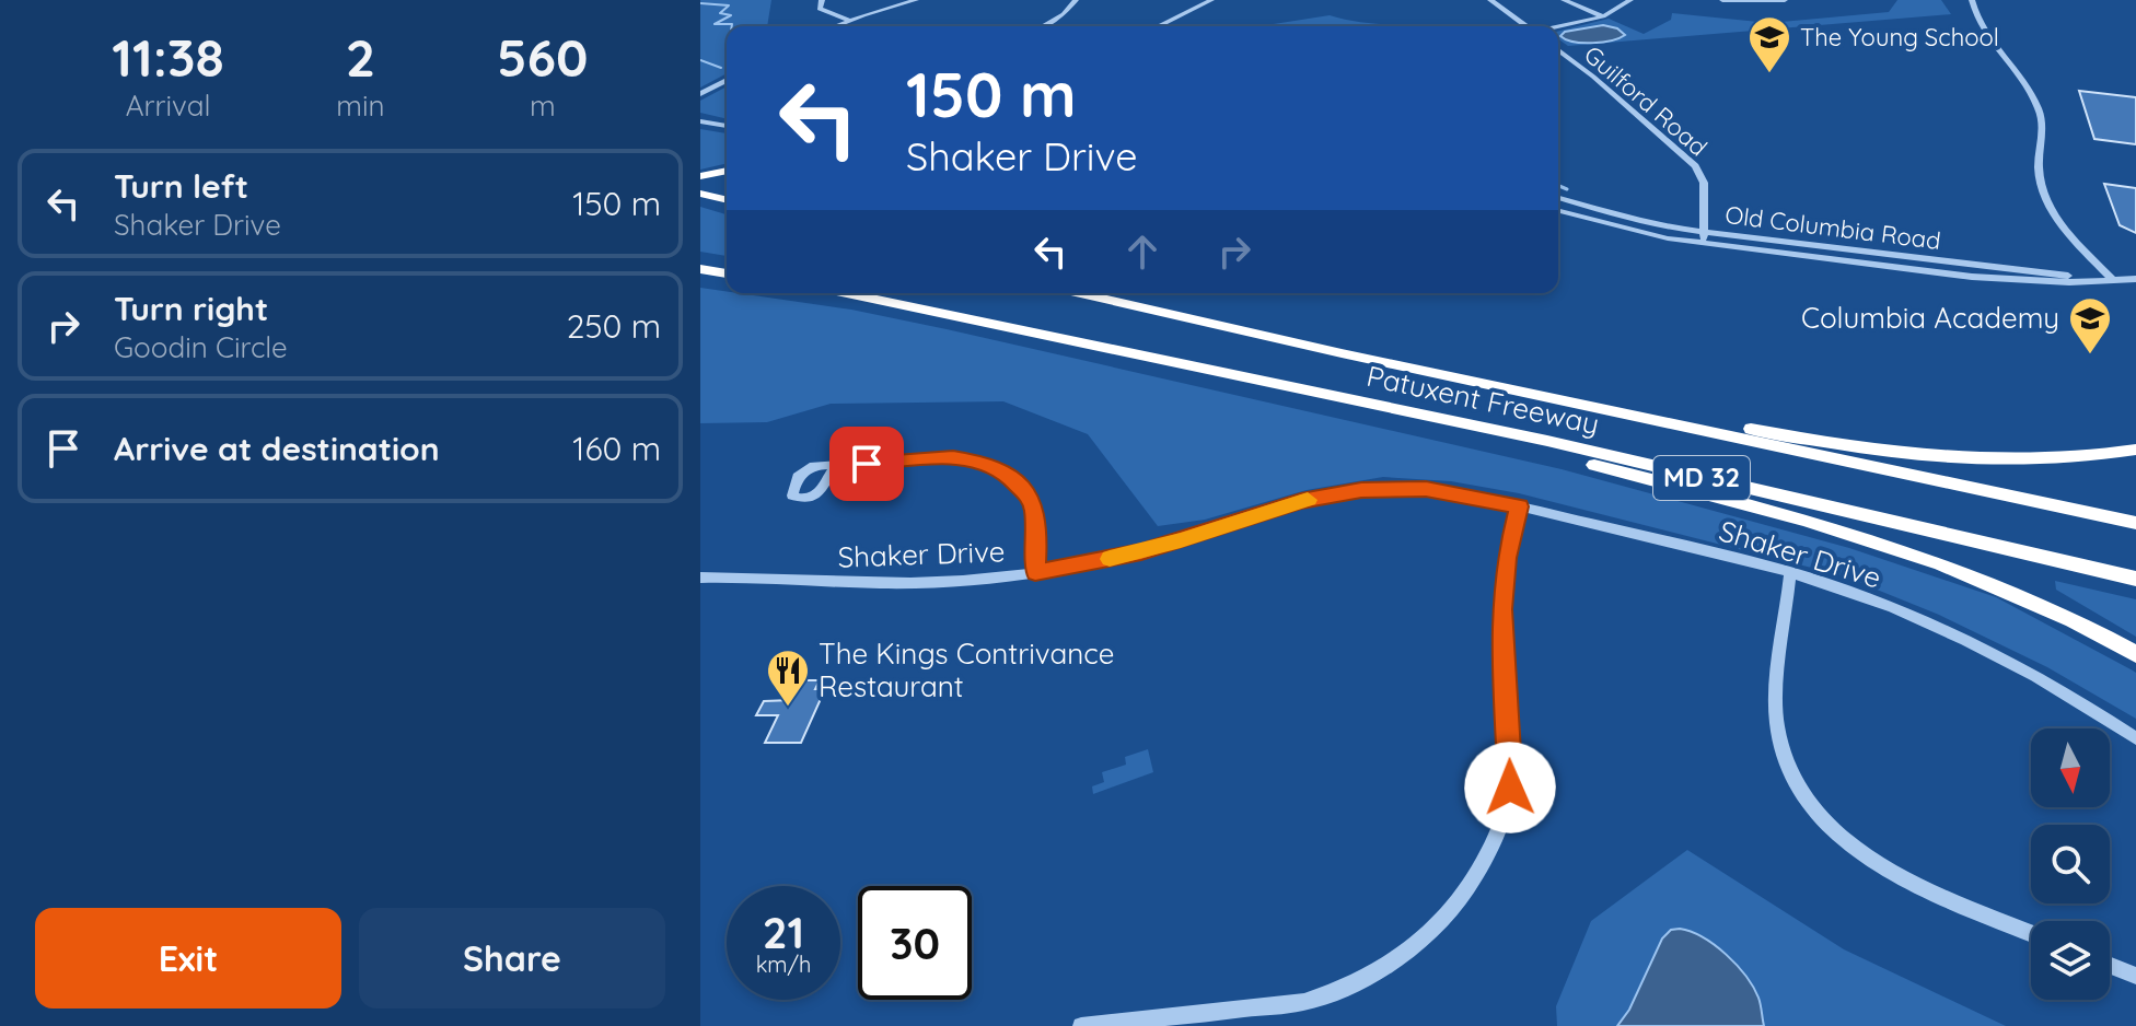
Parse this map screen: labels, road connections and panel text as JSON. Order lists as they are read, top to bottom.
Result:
{
  "streets": {
    "highway": ["Patuxent Freeway", "MD 32"],
    "street": ["Guilford Road", "Old Columbia Road", "Shaker Drive"]
  },
  "crossings": [
    ["Guilford Road", "Old Columbia Road"]
  ],
  "places": {
    "school or university": ["The Young School", "Columbia Academy"],
    "restaurant": ["The Kings Contrivance Restaurant"]
  },
  "north": "bottom",
  "page": {
    "eta": [
      "11:38",
      "Arrival",
      "2",
      "min",
      "560",
      "m"
    ],
    "turn": ["150 m", "Shaker Drive"],
    "list": [
      {
        "name": "Turn left",
        "note": "Shaker Drive",
        "value": "150 m"
      },
      {
        "name": "Turn right",
        "note": "Goodin Circle",
        "value": "250 m"
      },
      {
        "name": "Arrive at destination",
        "value": "160 m"
      }
    ],
    "speed": "21 km/h",
    "limit": "30",
    "buttons": ["Exit", "Share"]
  }
}
